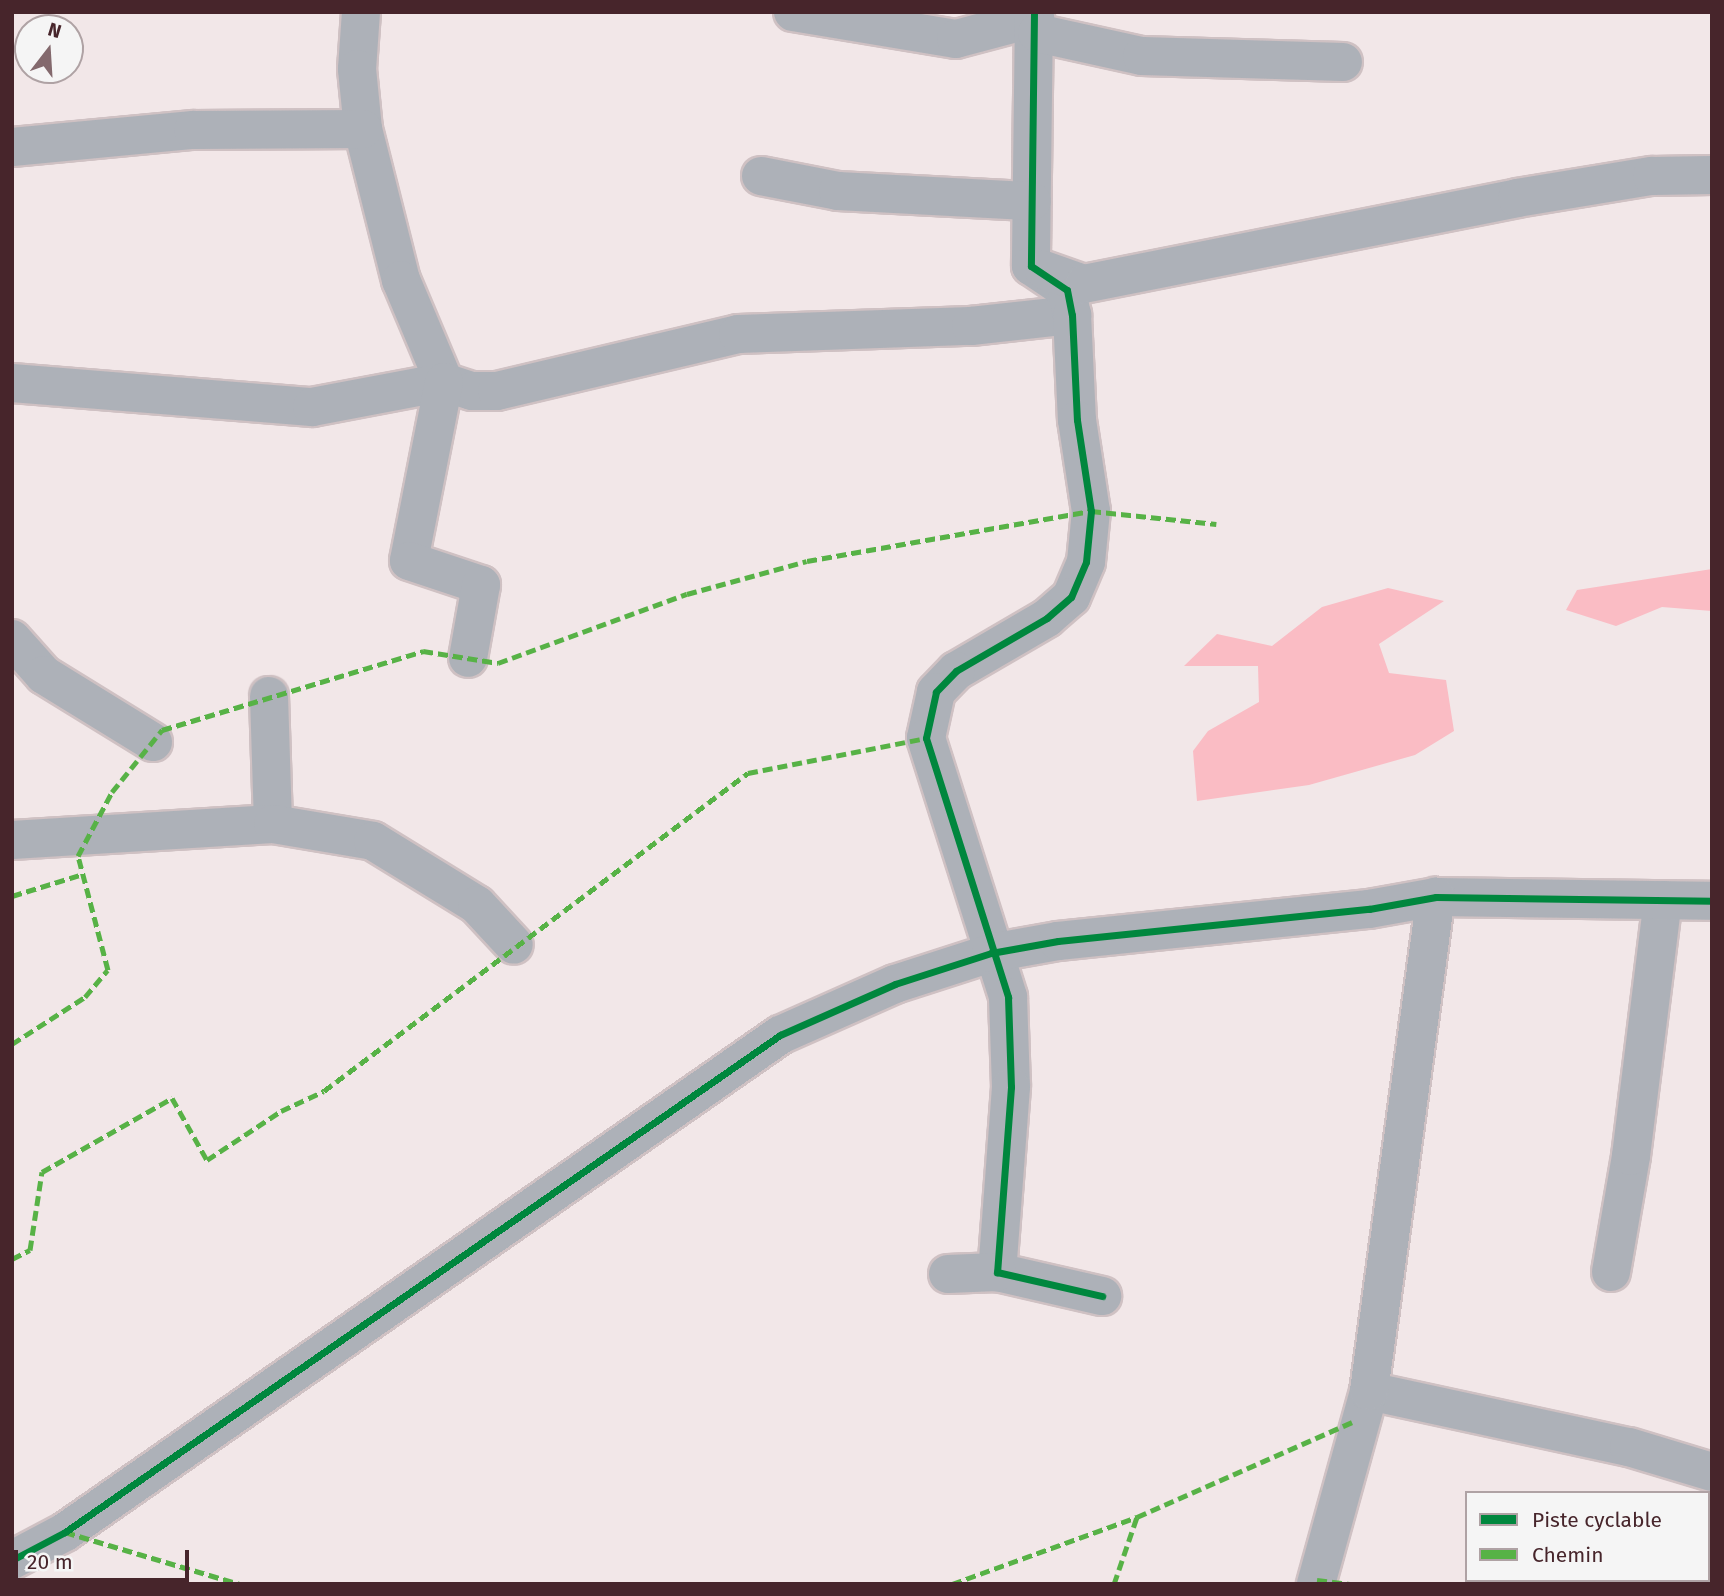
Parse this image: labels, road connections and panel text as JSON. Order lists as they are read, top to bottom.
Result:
{
  "legend": ["Piste cyclable", "Chemin"],
  "scale_bar": "20 m",
  "north": "top"
}
